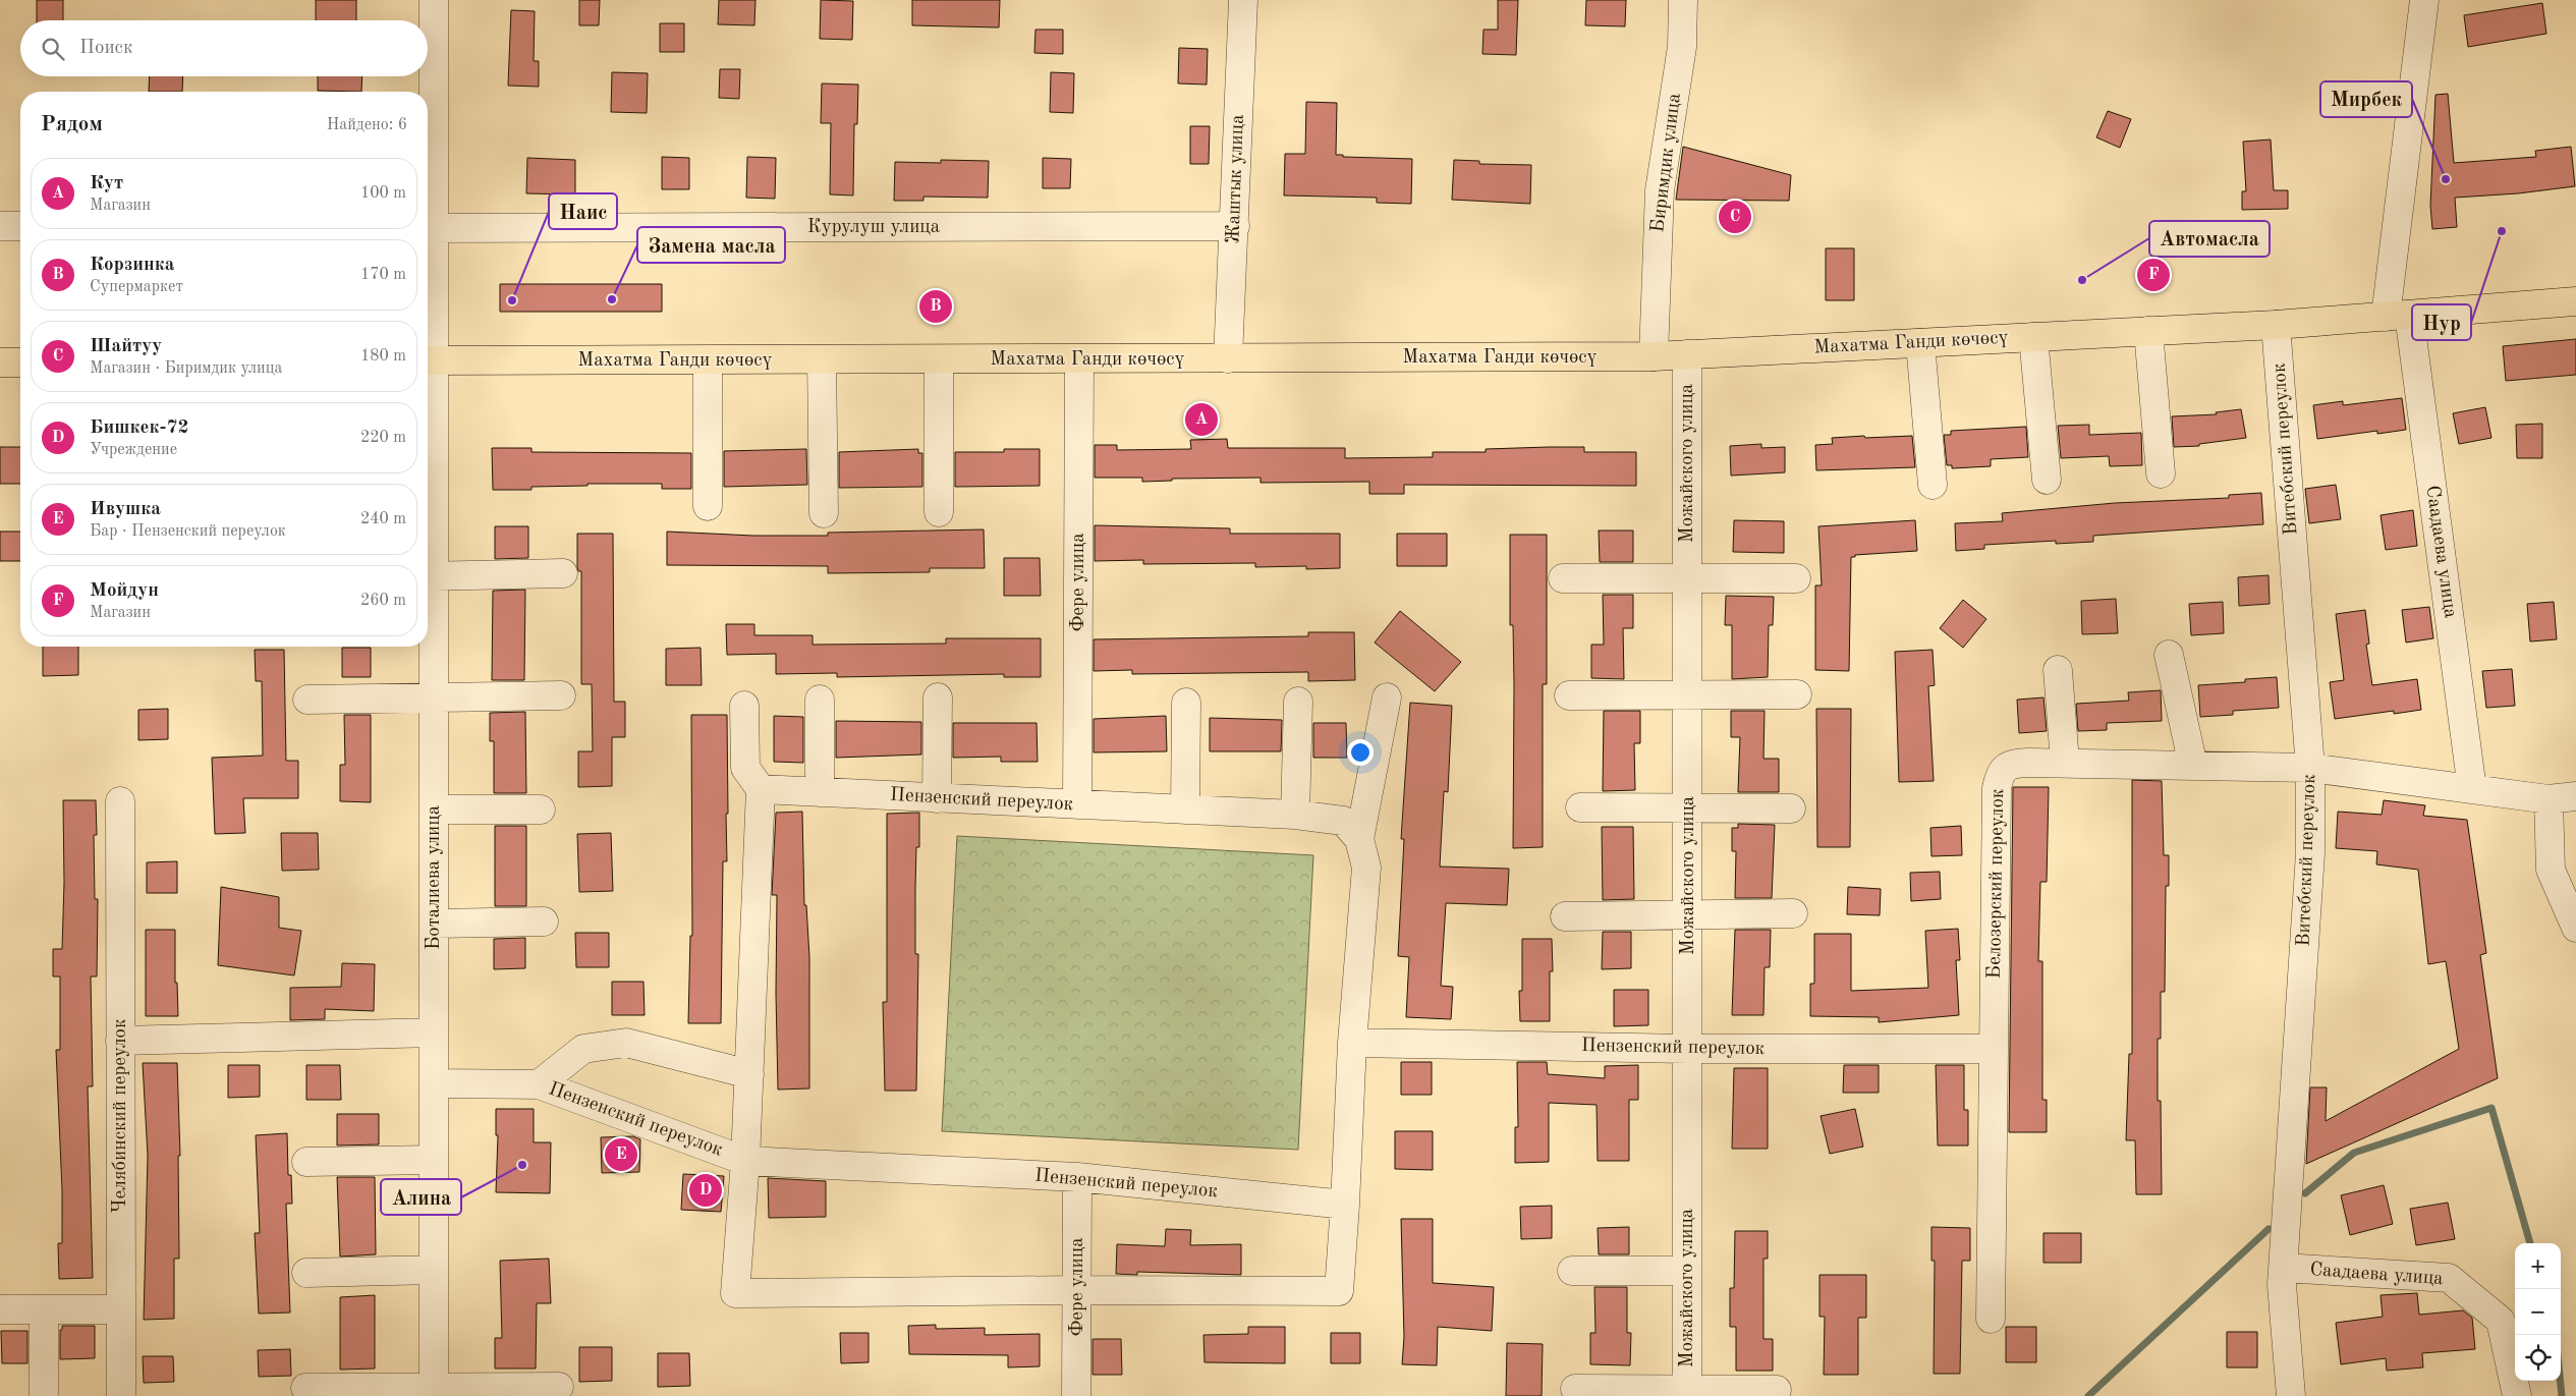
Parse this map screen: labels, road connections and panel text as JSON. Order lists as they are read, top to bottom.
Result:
{
  "streets": {
    "main road": ["Махатма Ганди көчөсү"],
    "street": [
      "Биримдик улица",
      "Жаштык улица",
      "Курулуш улица",
      "Витебский переулок",
      "Можайского улица",
      "Саадаева улица",
      "Фере улица",
      "Пензенский переулок",
      "Боталиева улица",
      "Белозерский переулок",
      "Челябинский переулок"
    ]
  },
  "crossings": [
    ["Биримдик улица", "Махатма Ганди көчөсү"],
    ["Жаштык улица", "Курулуш улица"],
    ["Жаштык улица", "Махатма Ганди көчөсү"],
    ["Курулуш улица", "Боталиева улица"],
    ["Махатма Ганди көчөсү", "Витебский переулок"],
    ["Махатма Ганди көчөсү", "Можайского улица"],
    ["Махатма Ганди көчөсү", "Саадаева улица"],
    ["Махатма Ганди көчөсү", "Фере улица"],
    ["Махатма Ганди көчөсү", "Боталиева улица"],
    ["Витебский переулок", "Саадаева улица"],
    ["Витебский переулок", "Белозерский переулок"],
    ["Можайского улица", "Пензенский переулок"],
    ["Саадаева улица", "Белозерский переулок"],
    ["Фере улица", "Пензенский переулок"],
    ["Пензенский переулок", "Боталиева улица"],
    ["Пензенский переулок", "Белозерский переулок"]
  ],
  "places": [
    "Мирбек",
    "Нур",
    "Автомасла",
    "Замена масла",
    "Наис",
    "Алина"
  ],
  "page": {
    "search": "Поиск",
    "heading": ["Рядом", "Найдено: 6"],
    "list": [
      {
        "mark": "A",
        "name": "Кут",
        "note": "Магазин",
        "value": "100 m"
      },
      {
        "mark": "B",
        "name": "Корзинка",
        "note": "Супермаркет",
        "value": "170 m"
      },
      {
        "mark": "C",
        "name": "Шайтуу",
        "note": "Магазин · Биримдик улица",
        "value": "180 m"
      },
      {
        "mark": "D",
        "name": "Бишкек-72",
        "note": "Учреждение",
        "value": "220 m"
      },
      {
        "mark": "E",
        "name": "Ивушка",
        "note": "Бар · Пензенский переулок",
        "value": "240 m"
      },
      {
        "mark": "F",
        "name": "Мойдун",
        "note": "Магазин",
        "value": "260 m"
      }
    ],
    "pins": [
      "C",
      "F",
      "B",
      "A",
      "E",
      "D"
    ],
    "map_buttons": ["+", "−"]
  }
}
